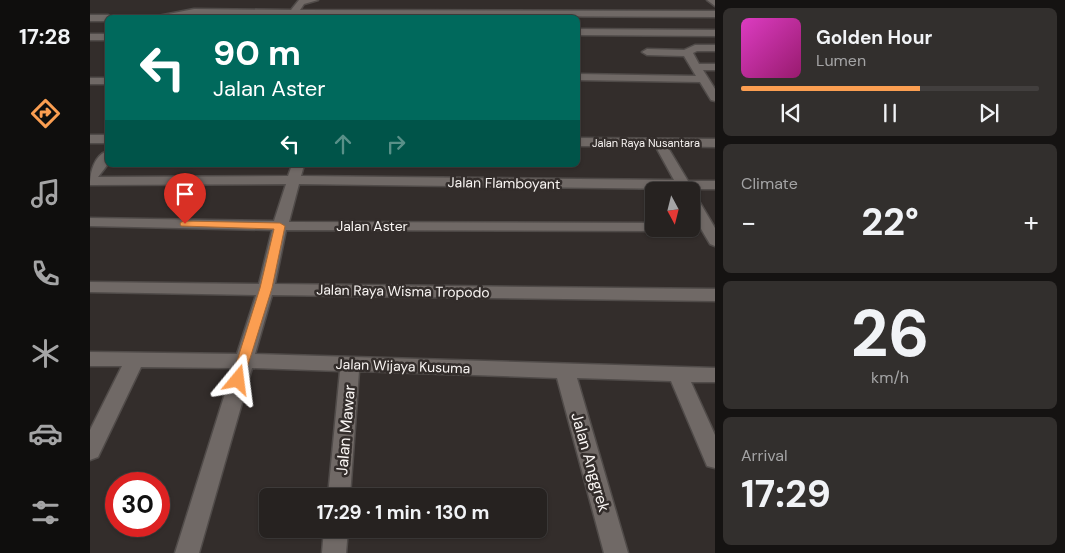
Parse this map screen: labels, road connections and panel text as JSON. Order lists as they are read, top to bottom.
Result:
{
  "streets": {
    "street": [
      "Jalan Raya Nusantara",
      "Jalan Flamboyant",
      "Jalan Aster",
      "Jalan Raya Wisma Tropodo",
      "Jalan Wijaya Kusuma",
      "Jalan Mawar",
      "Jalan Anggrek"
    ]
  },
  "crossings": [
    ["Jalan Wijaya Kusuma", "Jalan Mawar"],
    ["Jalan Wijaya Kusuma", "Jalan Anggrek"]
  ],
  "north": "bottom",
  "page": {
    "tabs": "17:28",
    "turn": ["90 m", "Jalan Aster"],
    "song": ["Golden Hour", "Lumen"],
    "tile": [
      "Climate",
      ["26", "km/h"],
      ["Arrival", "17:29"]
    ],
    "heat": ["−", "22°", "+"],
    "limit": "30",
    "trip": "17:29 · 1 min · 130 m"
  }
}
